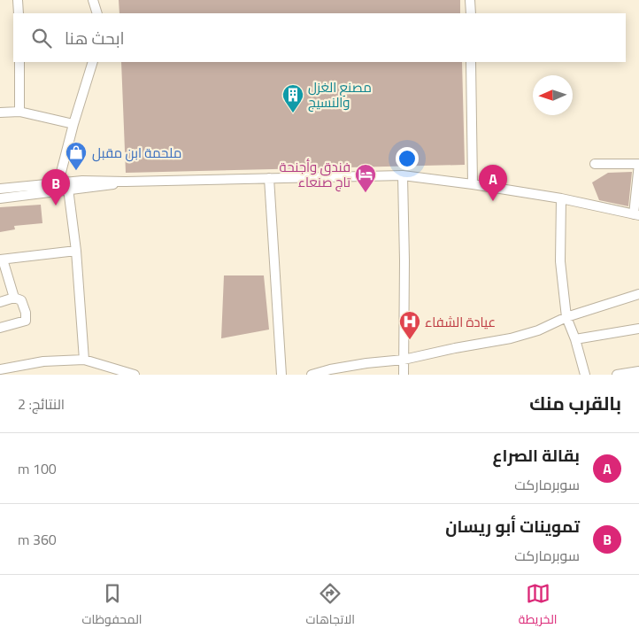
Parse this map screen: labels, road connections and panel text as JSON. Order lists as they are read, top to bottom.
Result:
{
  "places": {
    "building": ["مصنع الغزل والنسيج"],
    "shop": ["ملحمة ابن مقبل"],
    "hotel": ["فندق وأجنحة تاج صنعاء"],
    "hospital": ["عيادة الشفاء"]
  },
  "north": "left",
  "page": {
    "search": "ابحث هنا",
    "pins": ["A", "B"],
    "heading": ["بالقرب منك", "النتائج: 2"],
    "list": [
      {
        "mark": "A",
        "name": "بقالة الصراع",
        "note": "سوبرماركت",
        "value": "100 m"
      },
      {
        "mark": "B",
        "name": "تموينات أبو ريسان",
        "note": "سوبرماركت",
        "value": "360 m"
      }
    ],
    "nav": ["الخريطة", "الاتجاهات", "المحفوظات"]
  }
}
